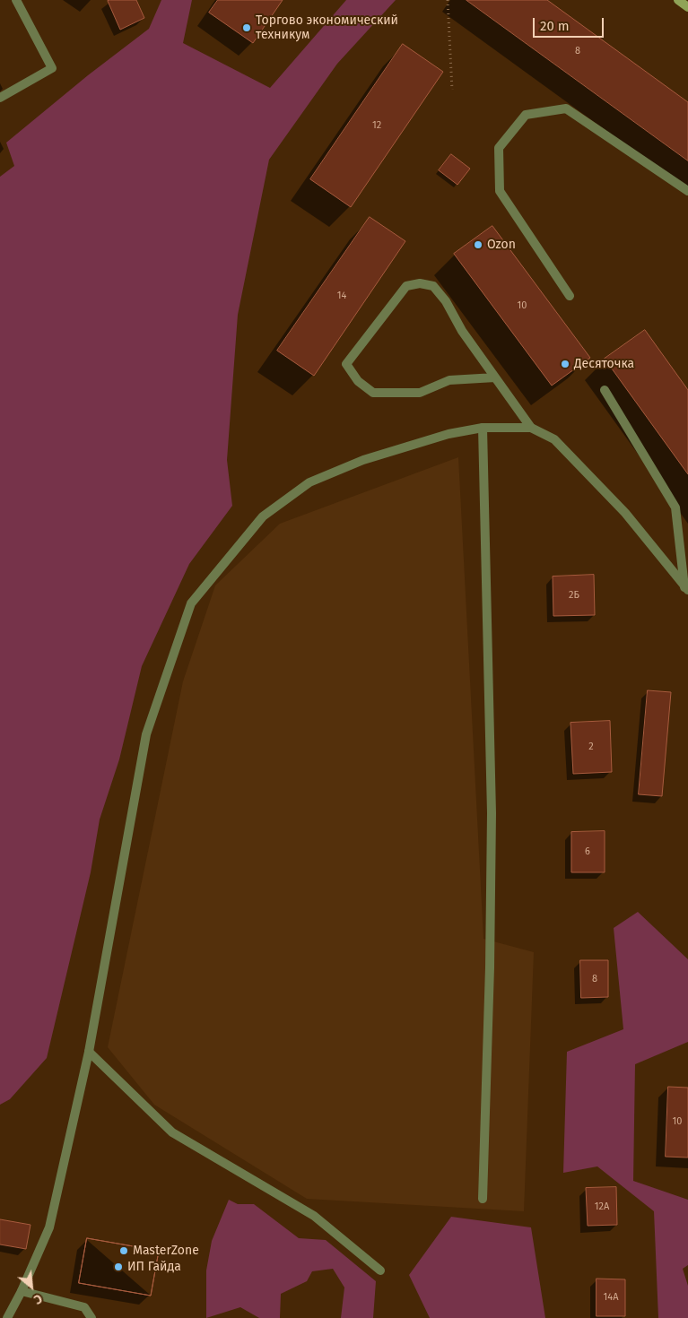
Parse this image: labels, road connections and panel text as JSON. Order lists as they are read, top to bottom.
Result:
{
  "places": [
    "Торгово экономический техникум",
    "Ozon",
    "Десяточка",
    "MasterZone",
    "ИП Гайда"
  ],
  "house_numbers": [
    "8",
    "12",
    "14",
    "10",
    "2Б",
    "2",
    "6",
    "8",
    "10",
    "12А",
    "14А"
  ],
  "scale_bar": "20 m",
  "north": "bottom right"
}
